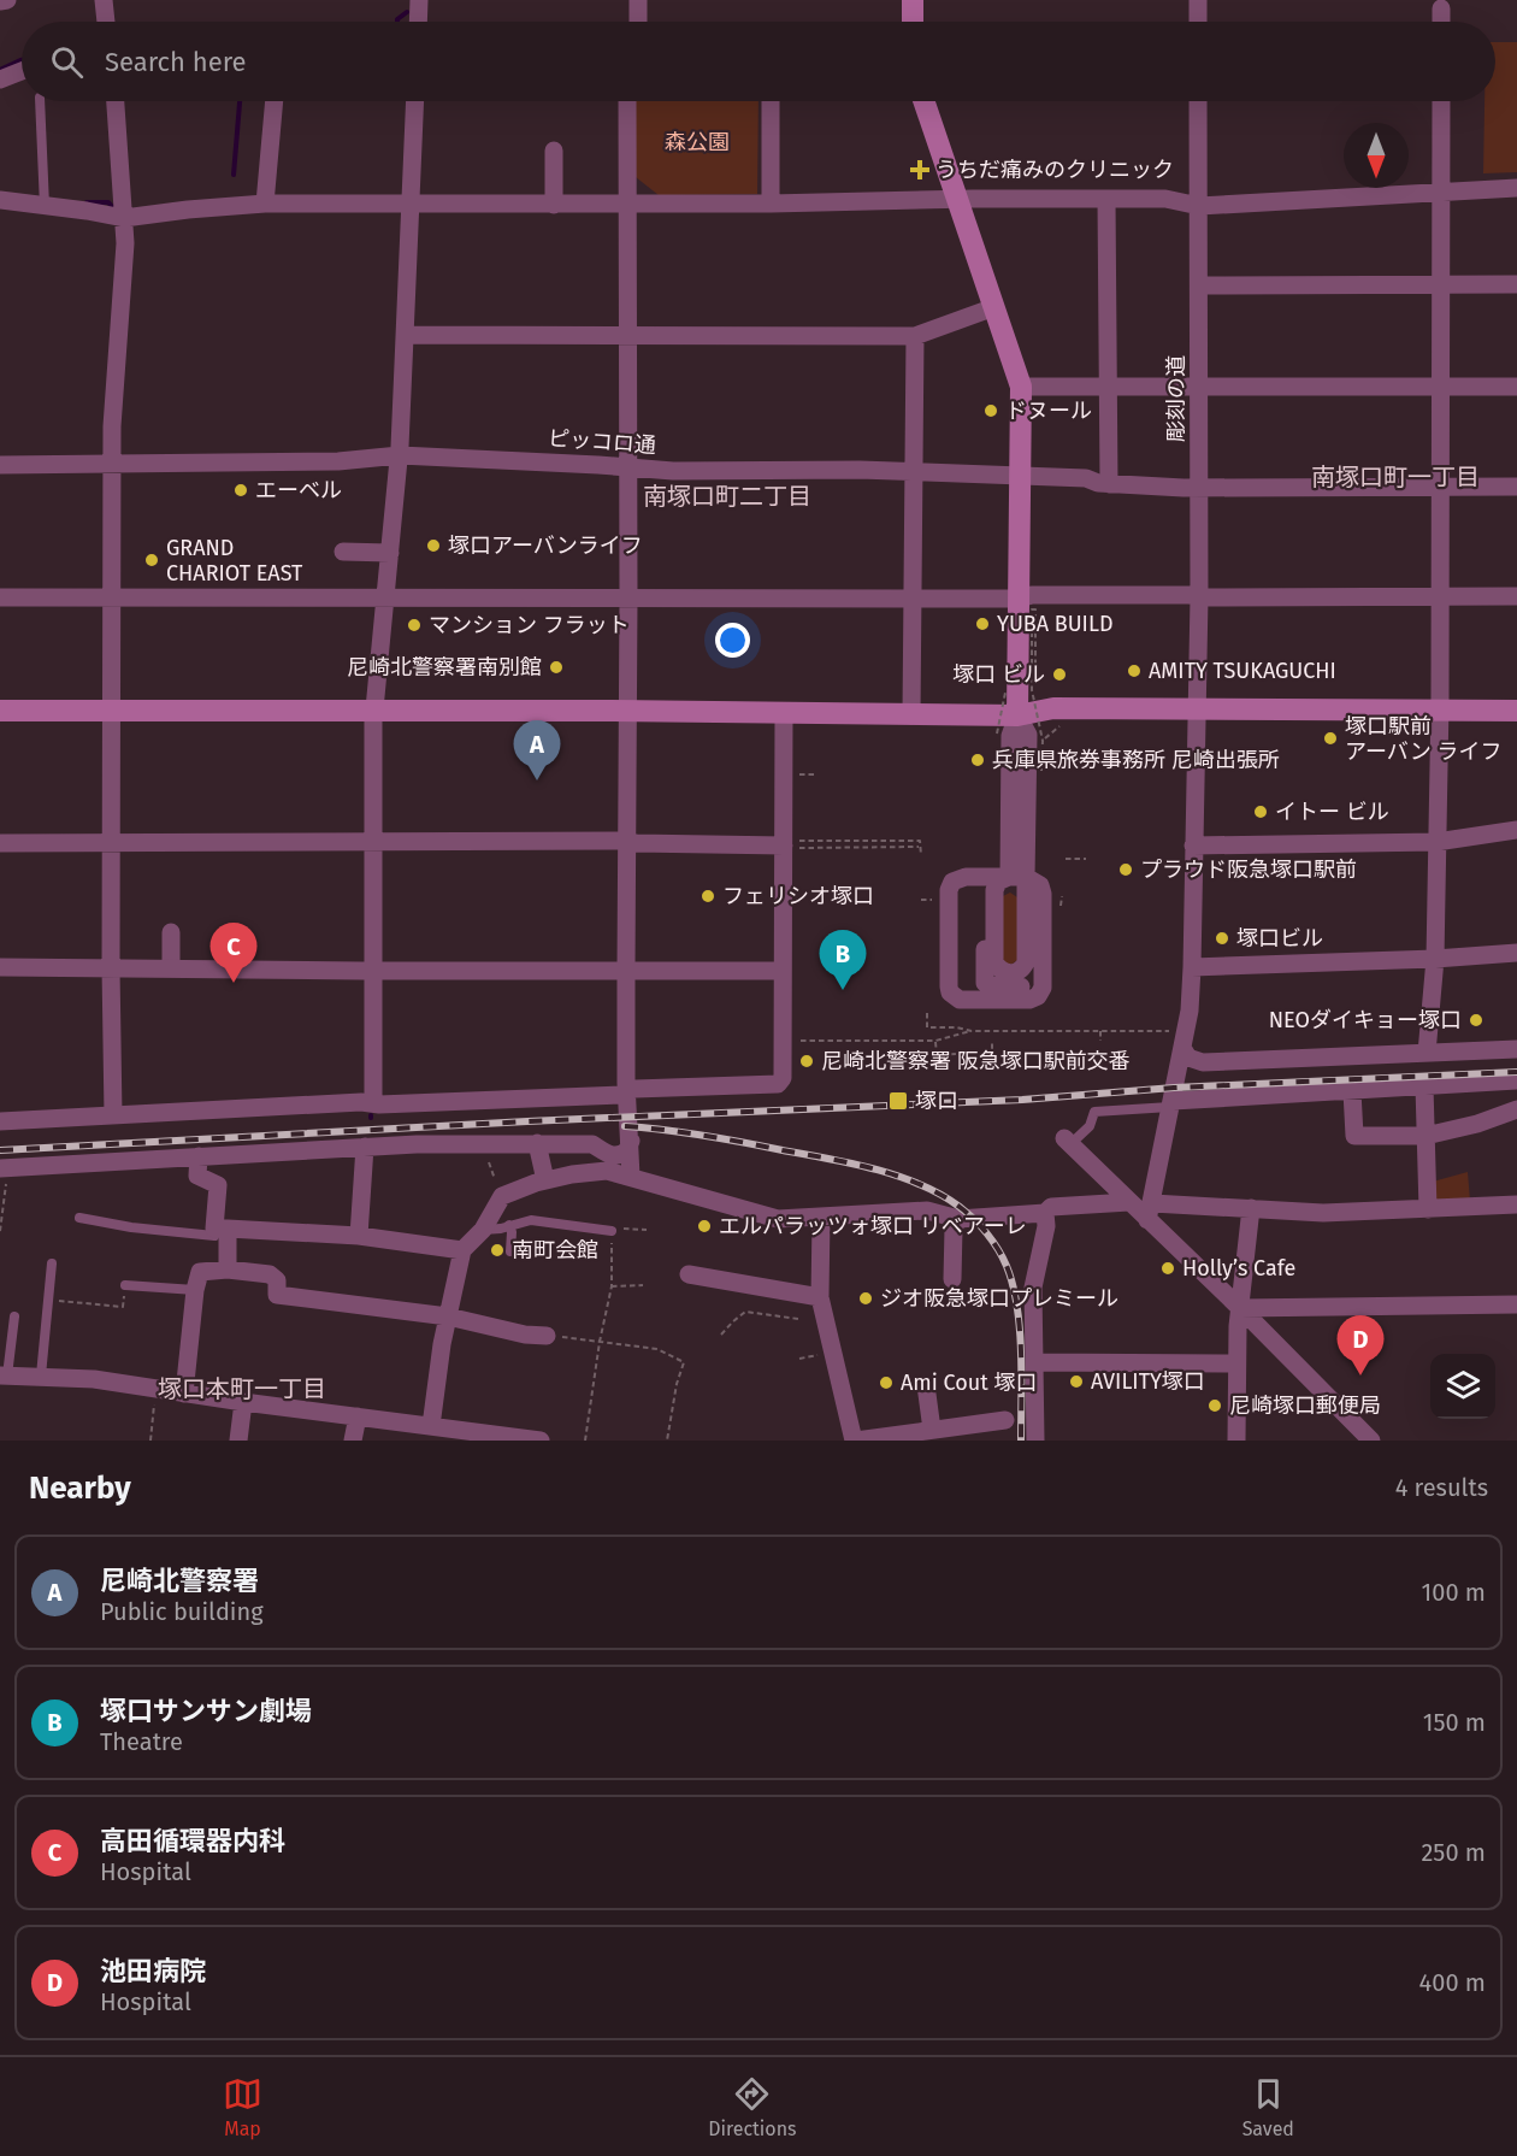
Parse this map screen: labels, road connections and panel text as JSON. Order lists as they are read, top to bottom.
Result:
{
  "streets": {
    "street": ["彫刻の道", "ピッコロ通"]
  },
  "crossings": [
    ["彫刻の道", "ピッコロ通"]
  ],
  "districts": ["南塚口町一丁目", "南塚口町二丁目", "塚口本町一丁目"],
  "parks": ["森公園"],
  "places": {
    "health": ["うちだ痛みのクリニック"],
    "other": [
      "ドヌール",
      "エーベル",
      "塚口アーバンライフ",
      "GRAND CHARIOT EAST",
      "YUBA BUILD",
      "マンション フラット",
      "尼崎北警察署南別館",
      "AMITY TSUKAGUCHI",
      "塚口 ビル",
      "塚口駅前 アーバン ライフ",
      "兵庫県旅券事務所 尼崎出張所",
      "イトー ビル",
      "プラウド阪急塚口駅前",
      "フェリシオ塚口",
      "塚口ビル",
      "NEOダイキョー塚口",
      "尼崎北警察署 阪急塚口駅前交番",
      "エルパラッツォ塚口 リベアーレ",
      "南町会館",
      "Holly’s Cafe",
      "ジオ阪急塚口プレミール",
      "AVILITY塚口",
      "Ami Cout 塚口",
      "尼崎塚口郵便局"
    ],
    "transit": ["塚口"]
  },
  "north": "bottom",
  "page": {
    "search": "Search here",
    "pins": [
      "A",
      "C",
      "B",
      "D"
    ],
    "heading": ["Nearby", "4 results"],
    "list": [
      {
        "mark": "A",
        "name": "尼崎北警察署",
        "note": "Public building",
        "value": "100 m"
      },
      {
        "mark": "B",
        "name": "塚口サンサン劇場",
        "note": "Theatre",
        "value": "150 m"
      },
      {
        "mark": "C",
        "name": "高田循環器内科",
        "note": "Hospital",
        "value": "250 m"
      },
      {
        "mark": "D",
        "name": "池田病院",
        "note": "Hospital",
        "value": "400 m"
      }
    ],
    "nav": ["Map", "Directions", "Saved"]
  }
}
